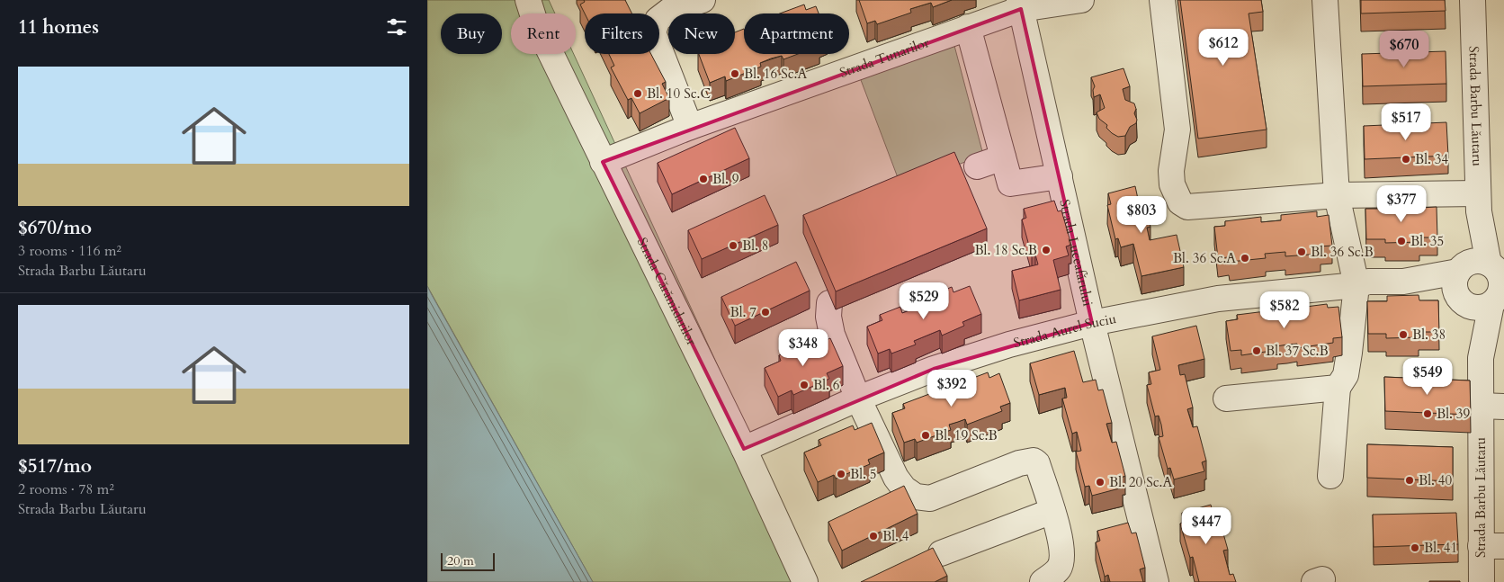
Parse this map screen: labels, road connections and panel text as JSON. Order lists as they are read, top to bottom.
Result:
{
  "streets": {
    "street": [
      "Strada Tunarilor",
      "Strada Barbu Lăutaru",
      "Strada Luceafărului",
      "Strada Cărămidarilor",
      "Strada Aurel Suciu"
    ]
  },
  "crossings": [
    ["Strada Tunarilor", "Strada Luceafărului"],
    ["Strada Tunarilor", "Strada Cărămidarilor"],
    ["Strada Barbu Lăutaru", "Strada Aurel Suciu"],
    ["Strada Luceafărului", "Strada Aurel Suciu"],
    ["Strada Cărămidarilor", "Strada Aurel Suciu"]
  ],
  "places": [
    "Bl. 16 Sc.A",
    "Bl. 10 Sc.C",
    "Bl. 34",
    "Bl. 9",
    "Bl. 35",
    "Bl. 8",
    "Bl. 18 Sc.B",
    "Bl. 36 Sc.B",
    "Bl. 36 Sc.A",
    "Bl. 7",
    "Bl. 38",
    "Bl. 37 Sc.B",
    "Bl. 6",
    "Bl. 39",
    "Bl. 19 Sc.B",
    "Bl. 5",
    "Bl. 40",
    "Bl. 20 Sc.A",
    "Bl. 4",
    "Bl. 41"
  ],
  "scale_bar": "20 m",
  "page": {
    "heading": "11 homes",
    "chip": [
      "Buy",
      "Rent",
      "Filters",
      "New",
      "Apartment"
    ],
    "price": [
      "$612",
      "$670",
      "$517",
      "$377",
      "$803",
      "$529",
      "$582",
      "$348",
      "$549",
      "$392",
      "$447"
    ],
    "list": [
      {
        "name": "$670/mo",
        "note": "3 rooms · 116 m² · Strada Barbu Lăutaru"
      },
      {
        "name": "$517/mo",
        "note": "2 rooms · 78 m² · Strada Barbu Lăutaru"
      }
    ],
    "scale": "20 m"
  }
}
